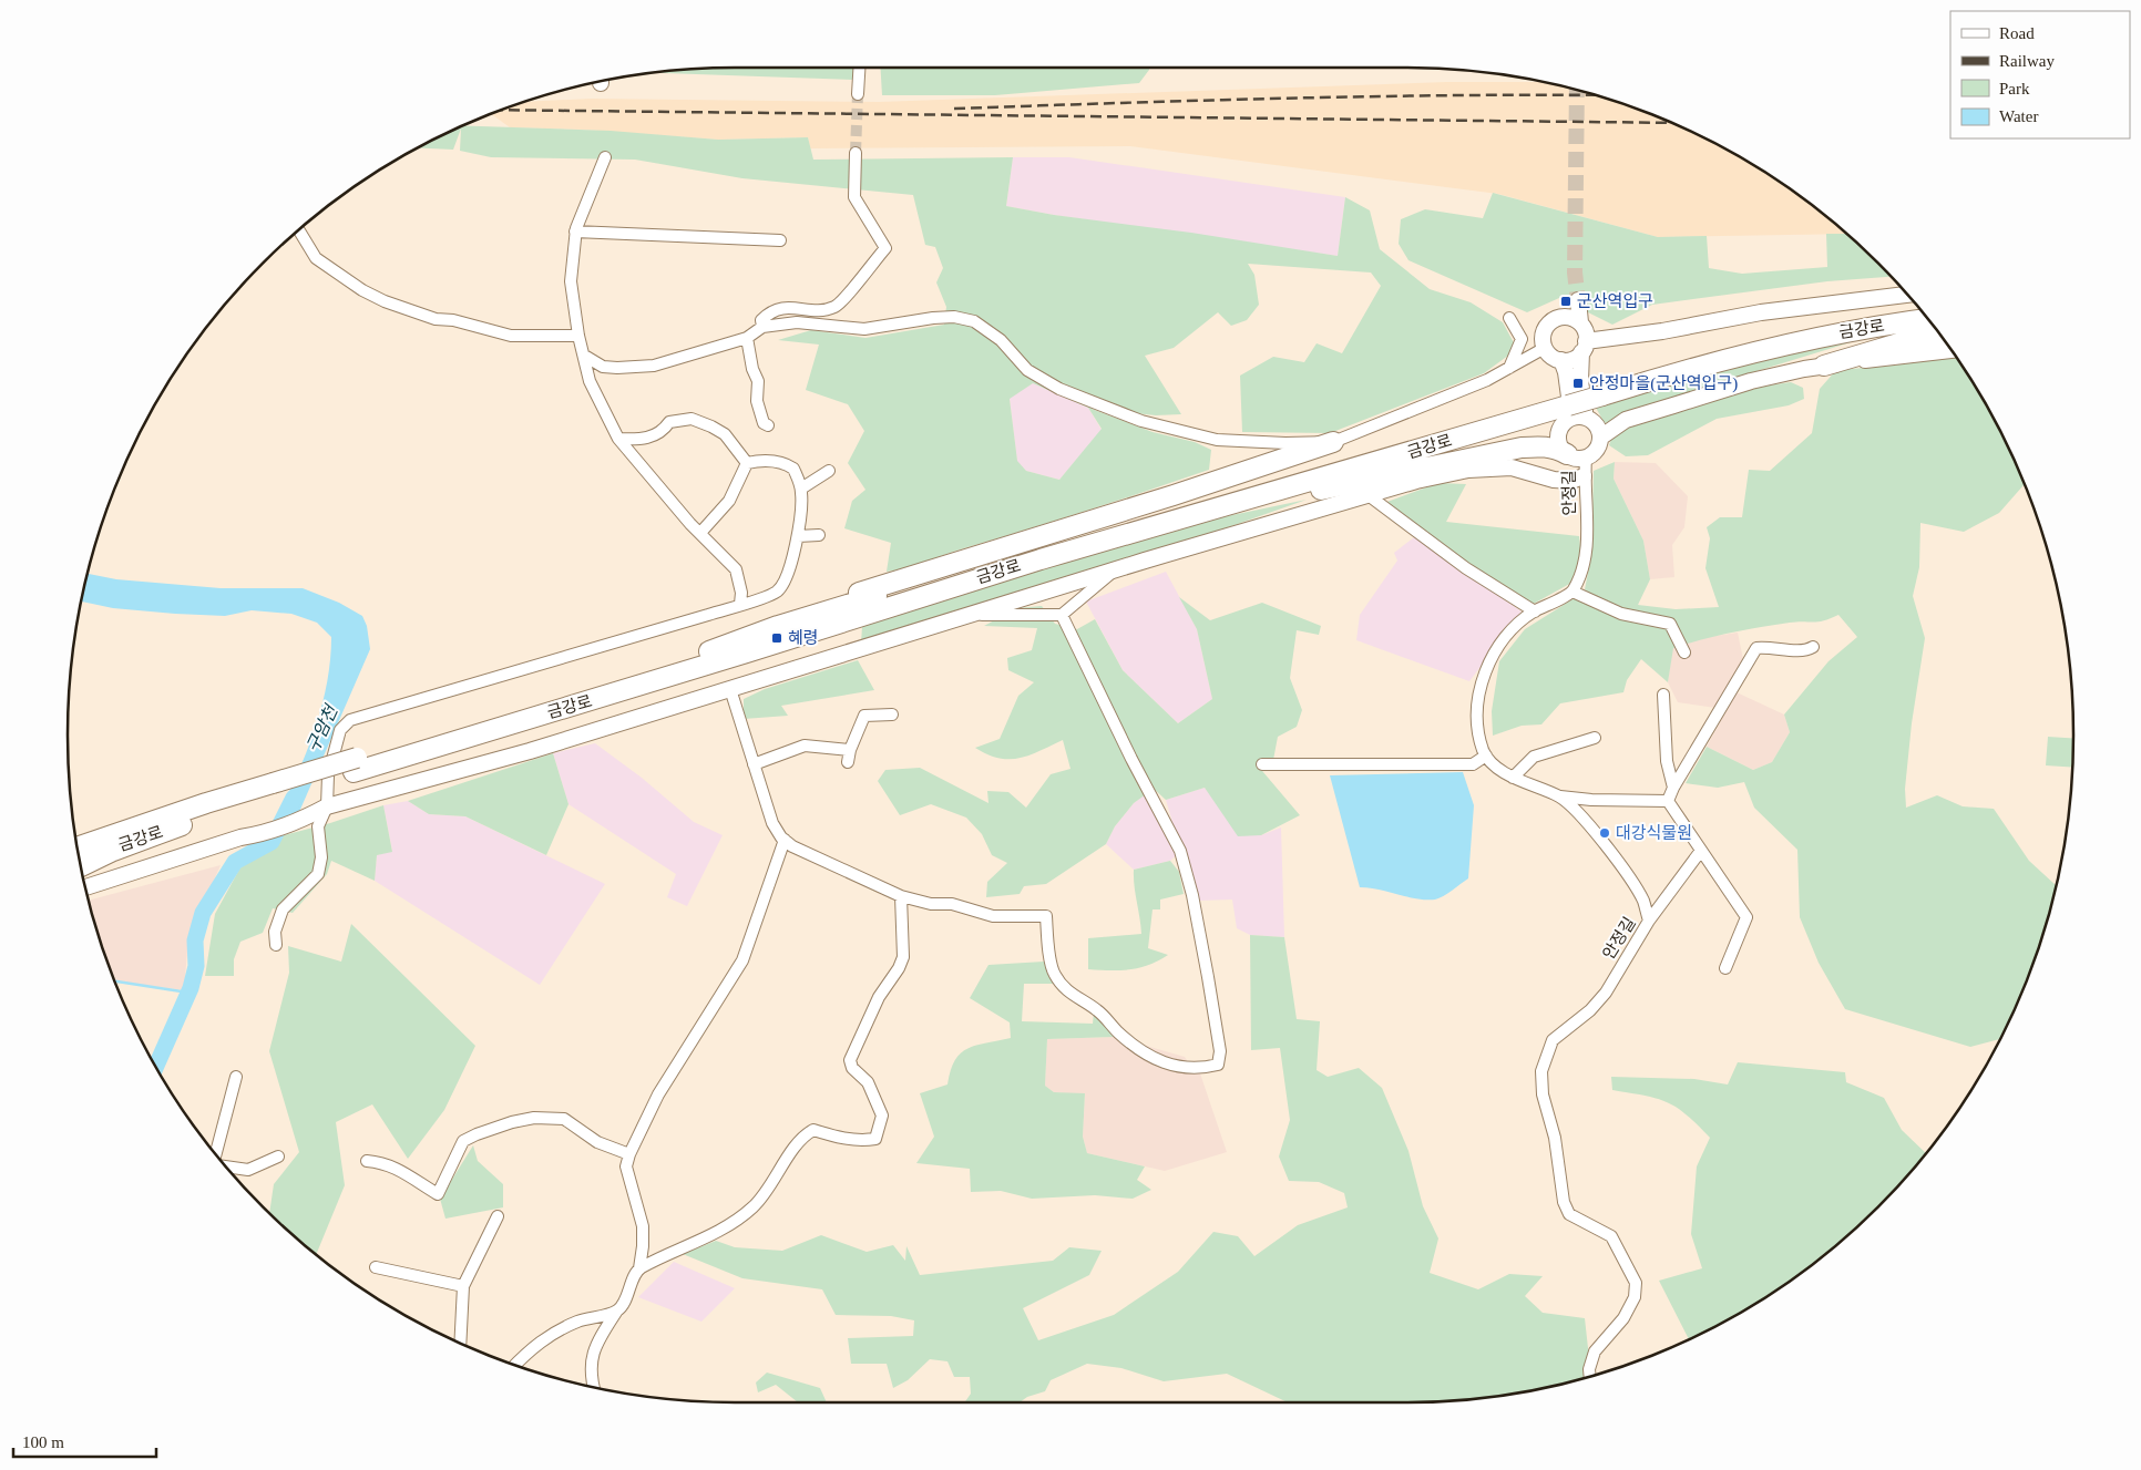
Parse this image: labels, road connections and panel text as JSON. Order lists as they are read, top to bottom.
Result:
{
  "streets": {
    "highway": ["금강로"],
    "street": ["안정길"]
  },
  "crossings": [
    ["금강로", "안정길"]
  ],
  "water": ["구암천"],
  "places": {
    "transit": ["군산역입구", "안정마을(군산역입구)", "혜령"],
    "other": ["대강식물원"]
  },
  "legend": [
    "Road",
    "Railway",
    "Park",
    "Water"
  ],
  "scale_bar": "100 m"
}
